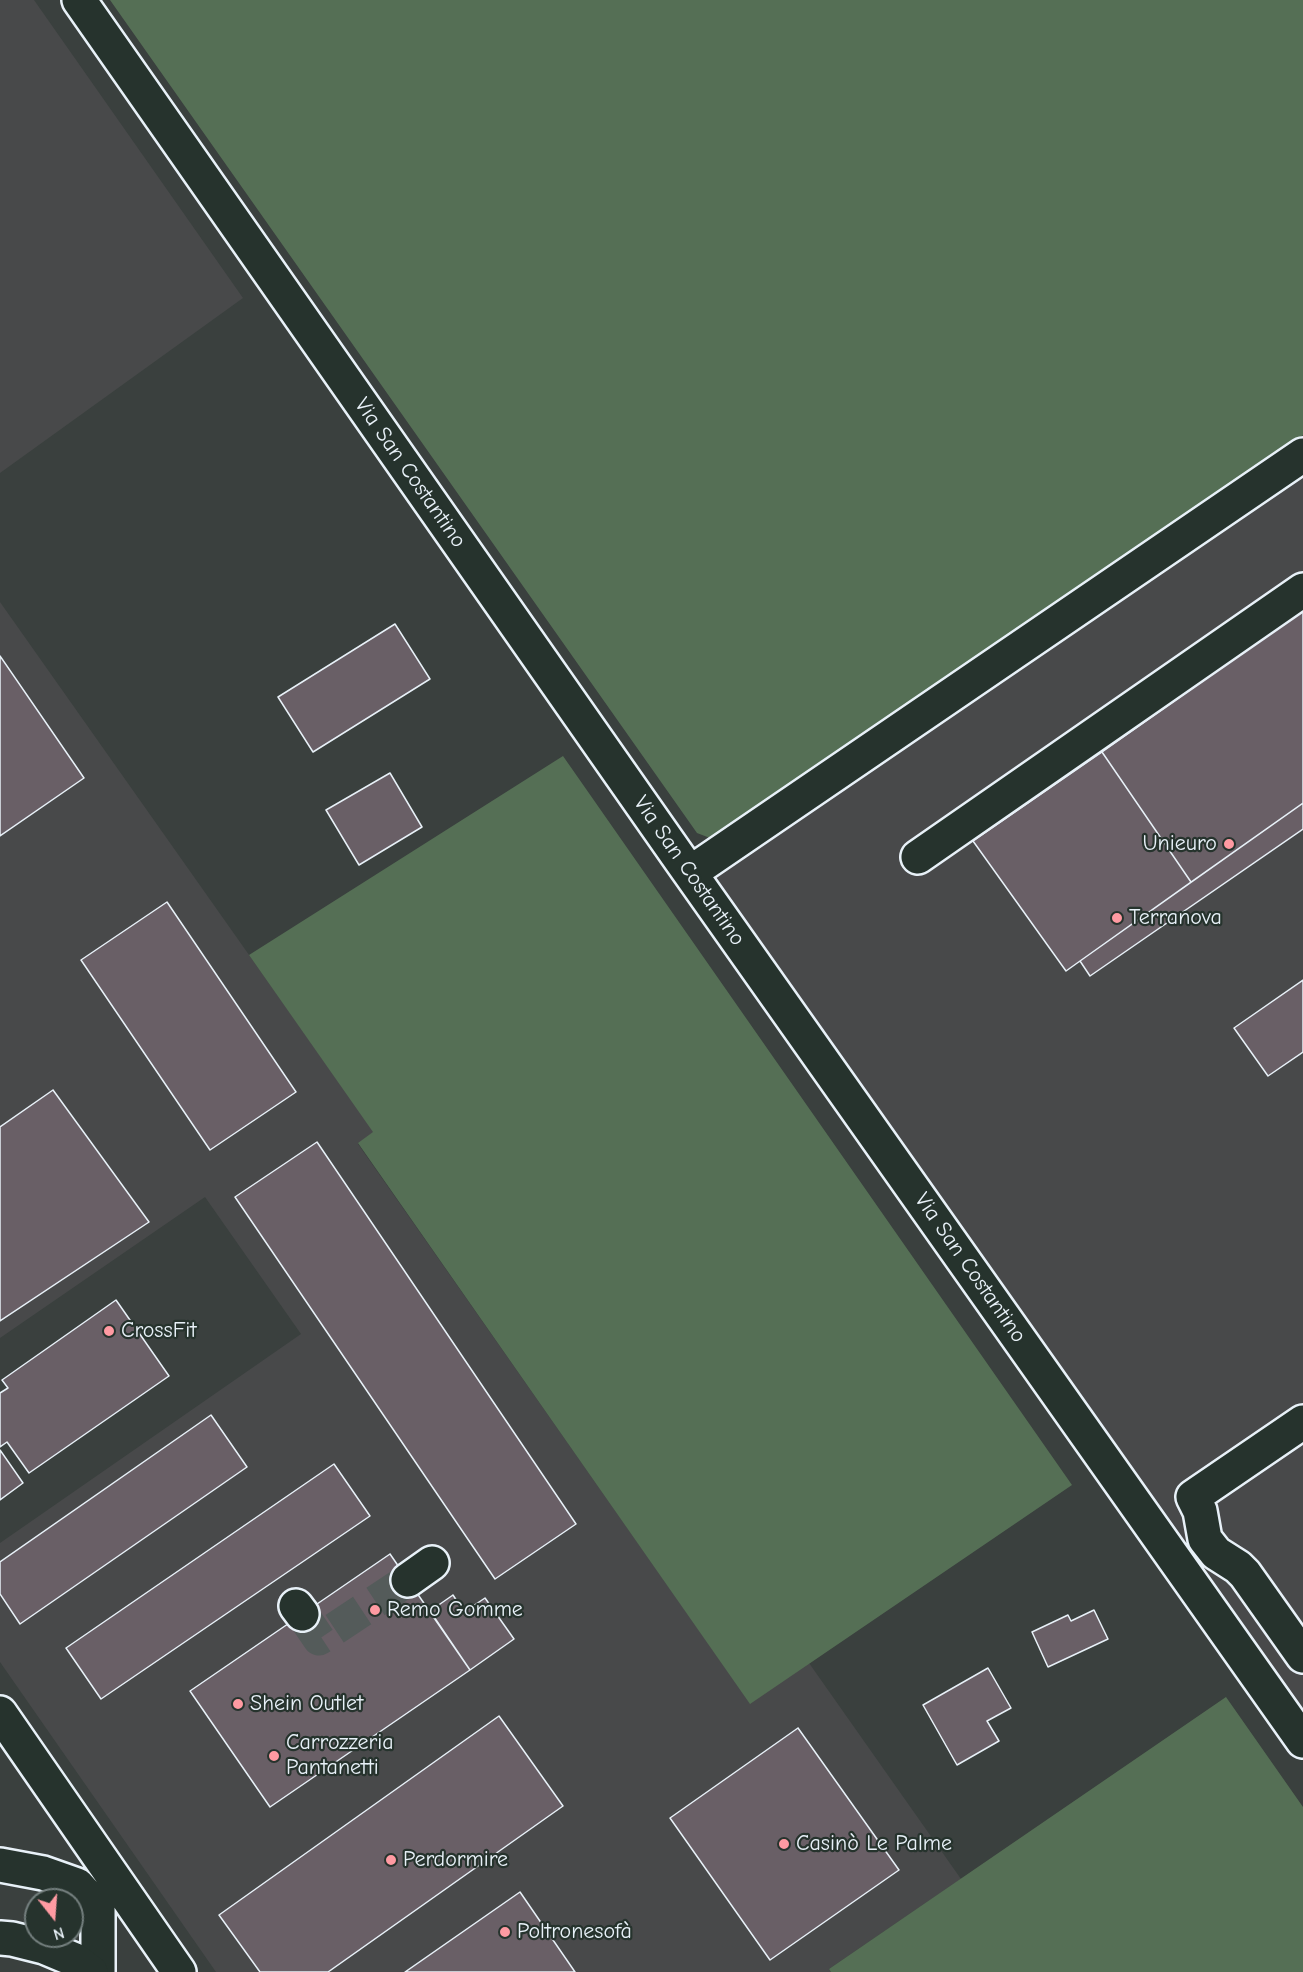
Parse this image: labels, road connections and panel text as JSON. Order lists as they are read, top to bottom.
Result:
{
  "streets": {
    "street": ["Via San Costantino"]
  },
  "places": [
    "Unieuro",
    "Terranova",
    "CrossFit",
    "Remo Gomme",
    "Shein Outlet",
    "Carrozzeria Pantanetti",
    "Casinò Le Palme",
    "Perdormire",
    "Poltronesofà"
  ],
  "north": "bottom"
}
